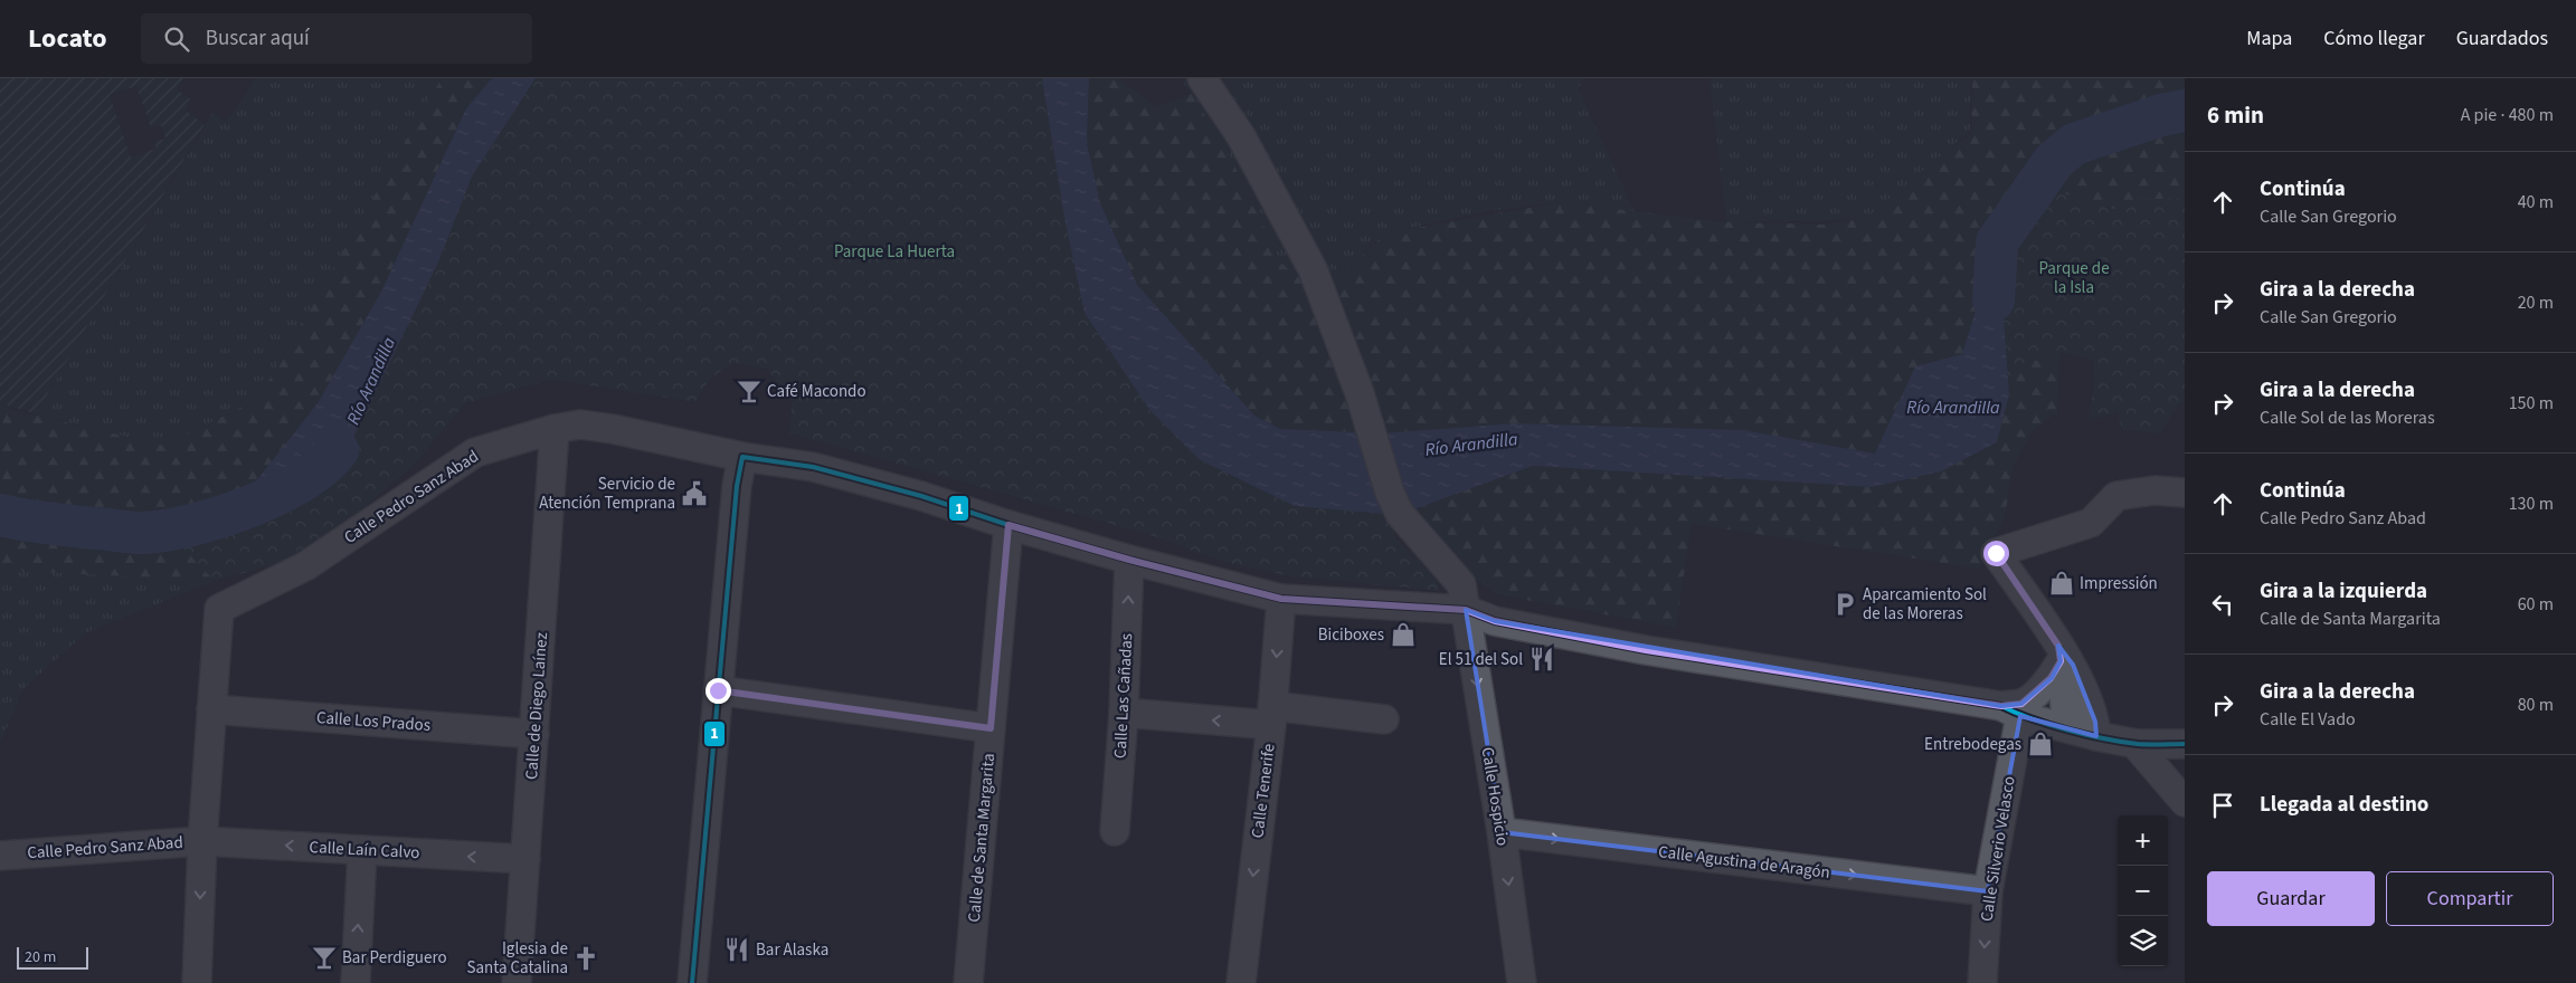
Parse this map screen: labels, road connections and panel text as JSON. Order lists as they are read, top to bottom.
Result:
{
  "streets": {
    "street": [
      "Calle Pedro Sanz Abad",
      "Calle Las Cañadas",
      "Calle de Diego Laínez",
      "Calle Los Prados",
      "Calle Tenerife",
      "Calle Hospicio",
      "Calle de Santa Margarita",
      "Calle Silverio Velasco",
      "Calle Laín Calvo",
      "Calle Agustina de Aragón"
    ]
  },
  "crossings": [
    ["Calle Pedro Sanz Abad", "Calle Las Cañadas"],
    ["Calle Pedro Sanz Abad", "Calle de Diego Laínez"],
    ["Calle Pedro Sanz Abad", "Calle Los Prados"],
    ["Calle Pedro Sanz Abad", "Calle Tenerife"],
    ["Calle Pedro Sanz Abad", "Calle Hospicio"],
    ["Calle Pedro Sanz Abad", "Calle de Santa Margarita"],
    ["Calle Pedro Sanz Abad", "Calle Silverio Velasco"],
    ["Calle Pedro Sanz Abad", "Calle Laín Calvo"],
    ["Calle de Diego Laínez", "Calle Los Prados"],
    ["Calle de Diego Laínez", "Calle Laín Calvo"],
    ["Calle Hospicio", "Calle Agustina de Aragón"],
    ["Calle Silverio Velasco", "Calle Agustina de Aragón"]
  ],
  "one_way": [
    "Calle Las Cañadas",
    "Calle Tenerife",
    "Calle Hospicio",
    "Calle Laín Calvo",
    "Calle Agustina de Aragón"
  ],
  "water": ["Río Arandilla"],
  "parks": ["Parque La Huerta", "Parque de la Isla"],
  "places": {
    "bar": ["Café Macondo", "Bar Perdiguero"],
    "public building": ["Servicio de Atención Temprana"],
    "shop": ["Impressión", "Biciboxes", "Entrebodegas"],
    "parking": ["Aparcamiento Sol de las Moreras"],
    "restaurant": ["El 51 del Sol", "Bar Alaska"],
    "church": ["Iglesia de Santa Catalina"]
  },
  "lines": ["transit line 1"],
  "scale_bar": "20 m",
  "page": {
    "header": "Locato",
    "search": "Buscar aquí",
    "nav": ["Mapa", "Cómo llegar", "Guardados"],
    "heading": ["6 min", "A pie · 480 m"],
    "list": [
      ["Continúa", "Calle San Gregorio", "40 m"],
      ["Gira a la derecha", "Calle San Gregorio", "20 m"],
      ["Gira a la derecha", "Calle Sol de las Moreras", "150 m"],
      ["Continúa", "Calle Pedro Sanz Abad", "130 m"],
      ["Gira a la izquierda", "Calle de Santa Margarita", "60 m"],
      ["Gira a la derecha", "Calle El Vado", "80 m"],
      "Llegada al destino"
    ],
    "map_buttons": ["+", "−"],
    "buttons": ["Guardar", "Compartir"],
    "scale": "20 m"
  }
}
